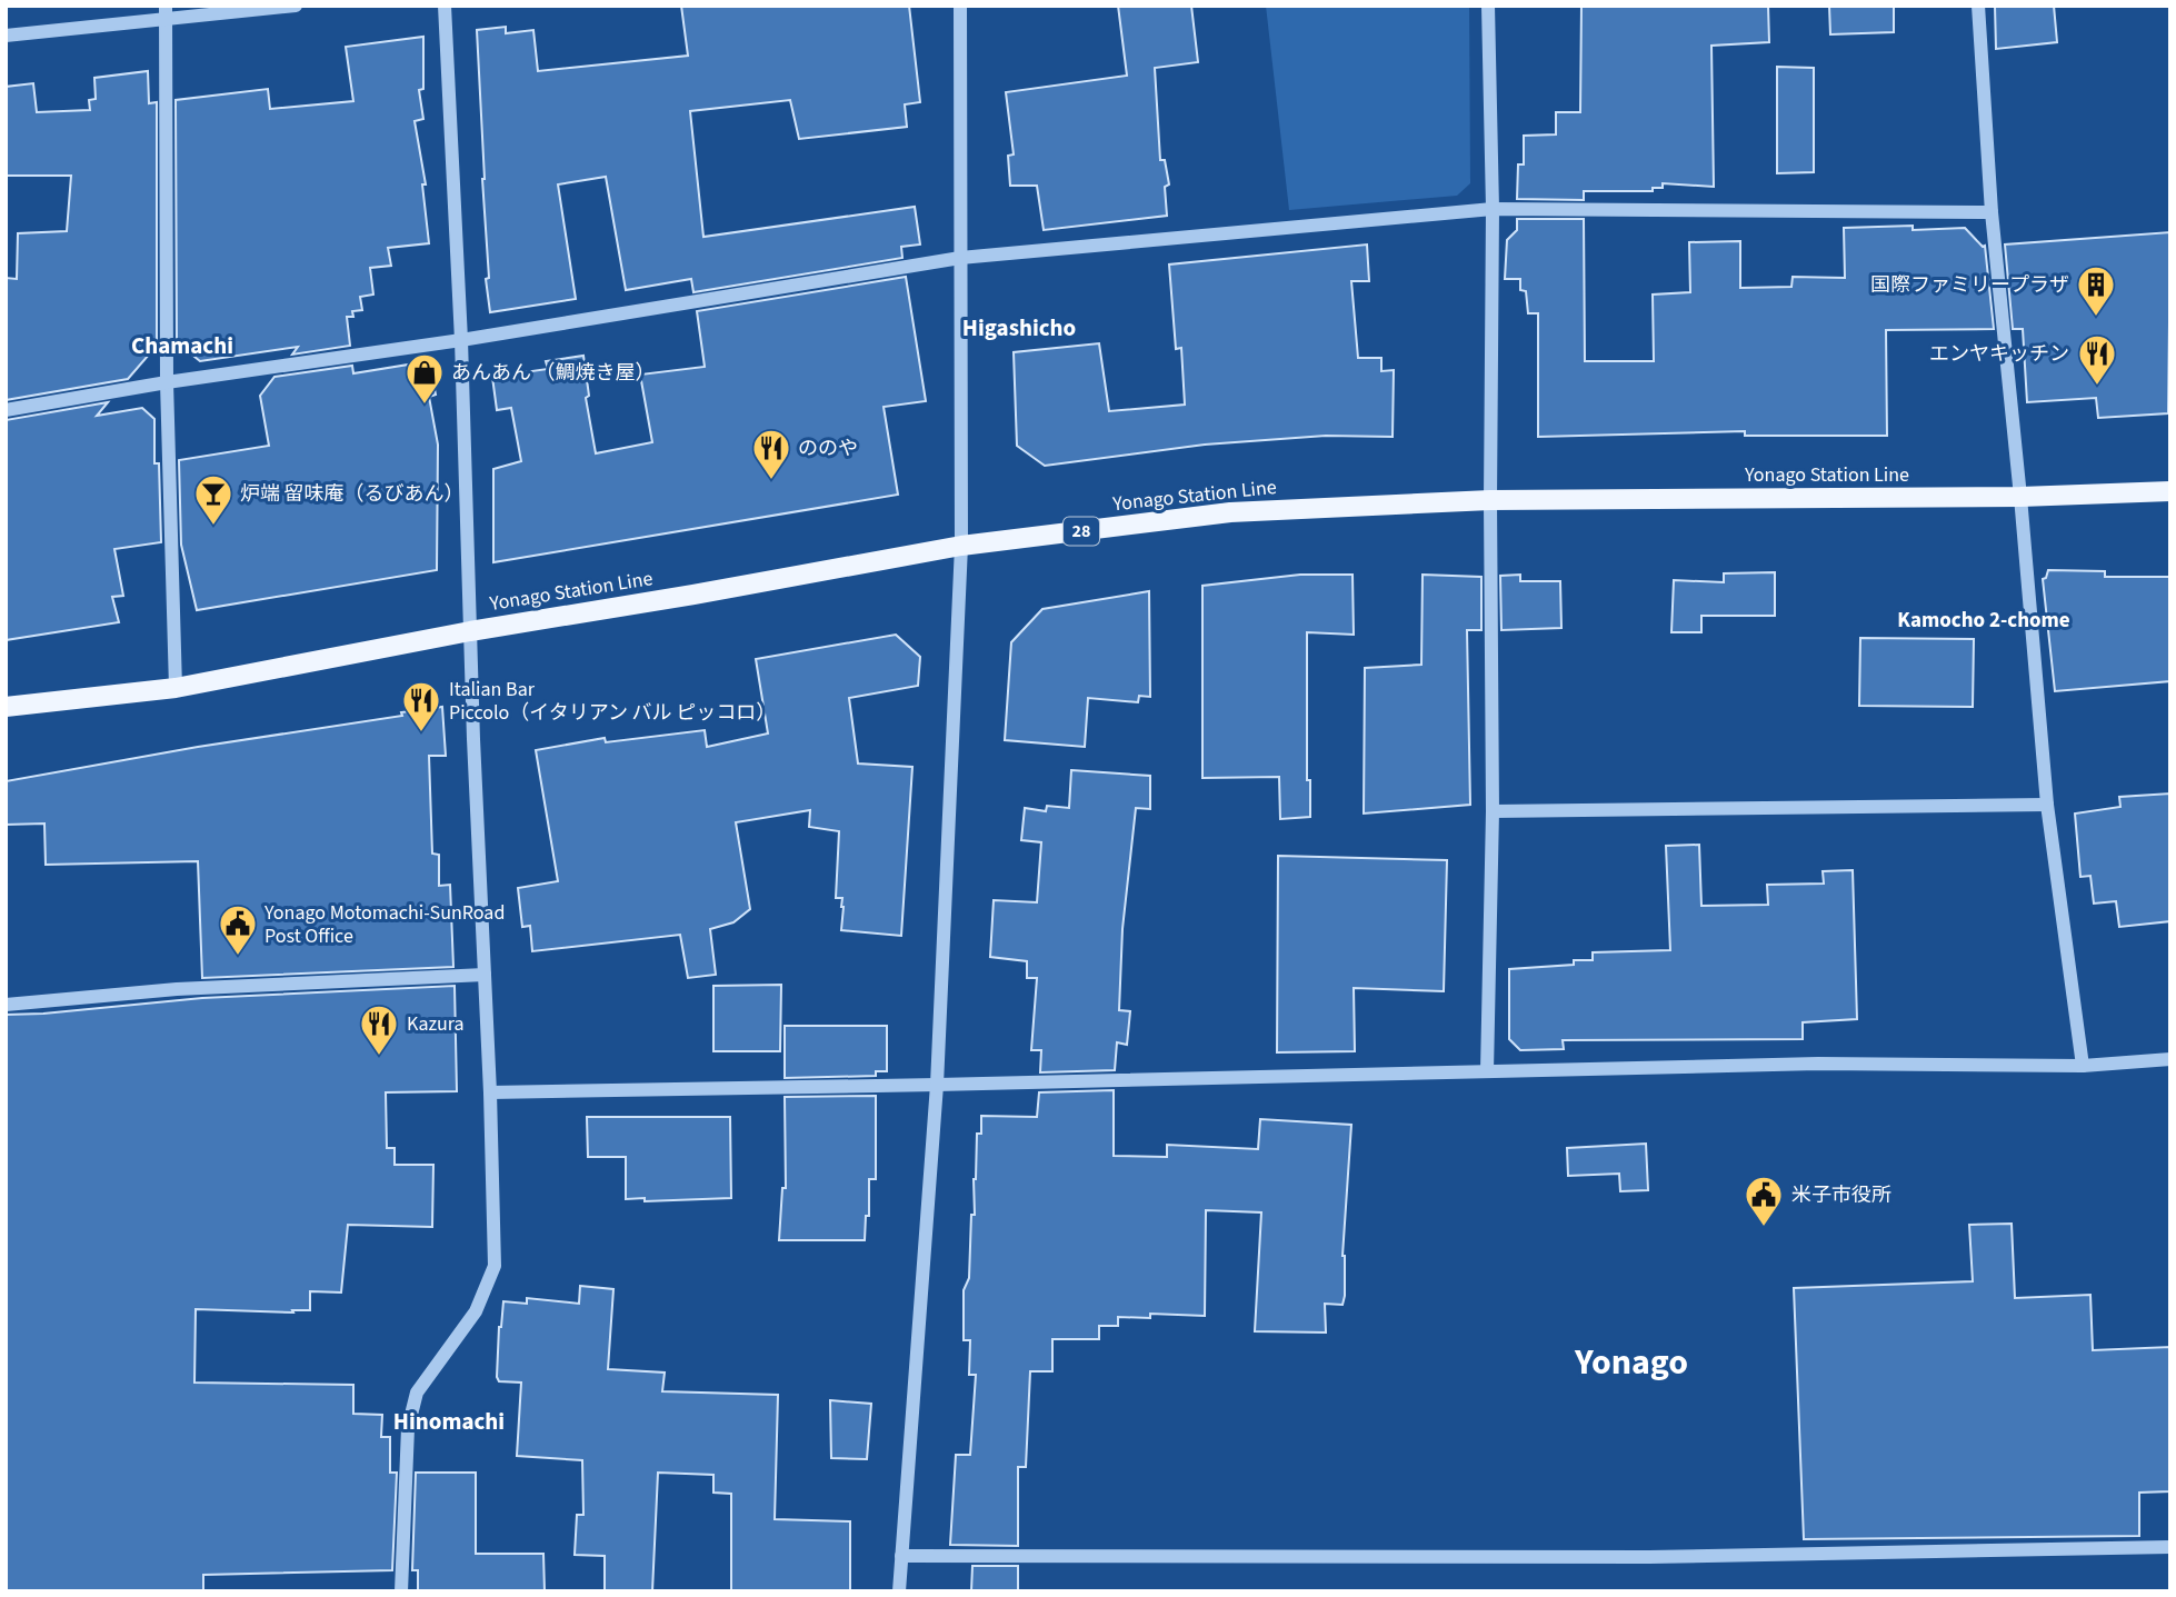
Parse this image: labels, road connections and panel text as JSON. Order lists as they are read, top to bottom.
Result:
{
  "streets": {
    "main road": ["Yonago Station Line", "28"]
  },
  "districts": [
    "Higashicho",
    "Chamachi",
    "Kamocho 2-chome",
    "Yonago",
    "Hinomachi"
  ],
  "places": {
    "building": ["国際ファミリープラザ"],
    "restaurant": [
      "エンヤキッチン",
      "ののや",
      "Italian Bar Piccolo（イタリアン バル ピッコロ）",
      "Kazura"
    ],
    "shop": ["あんあん （鯛焼き屋）"],
    "bar": ["炉端 留味庵（るびあん）"],
    "public building": ["Yonago Motomachi-SunRoad Post Office", "米子市役所"]
  }
}
